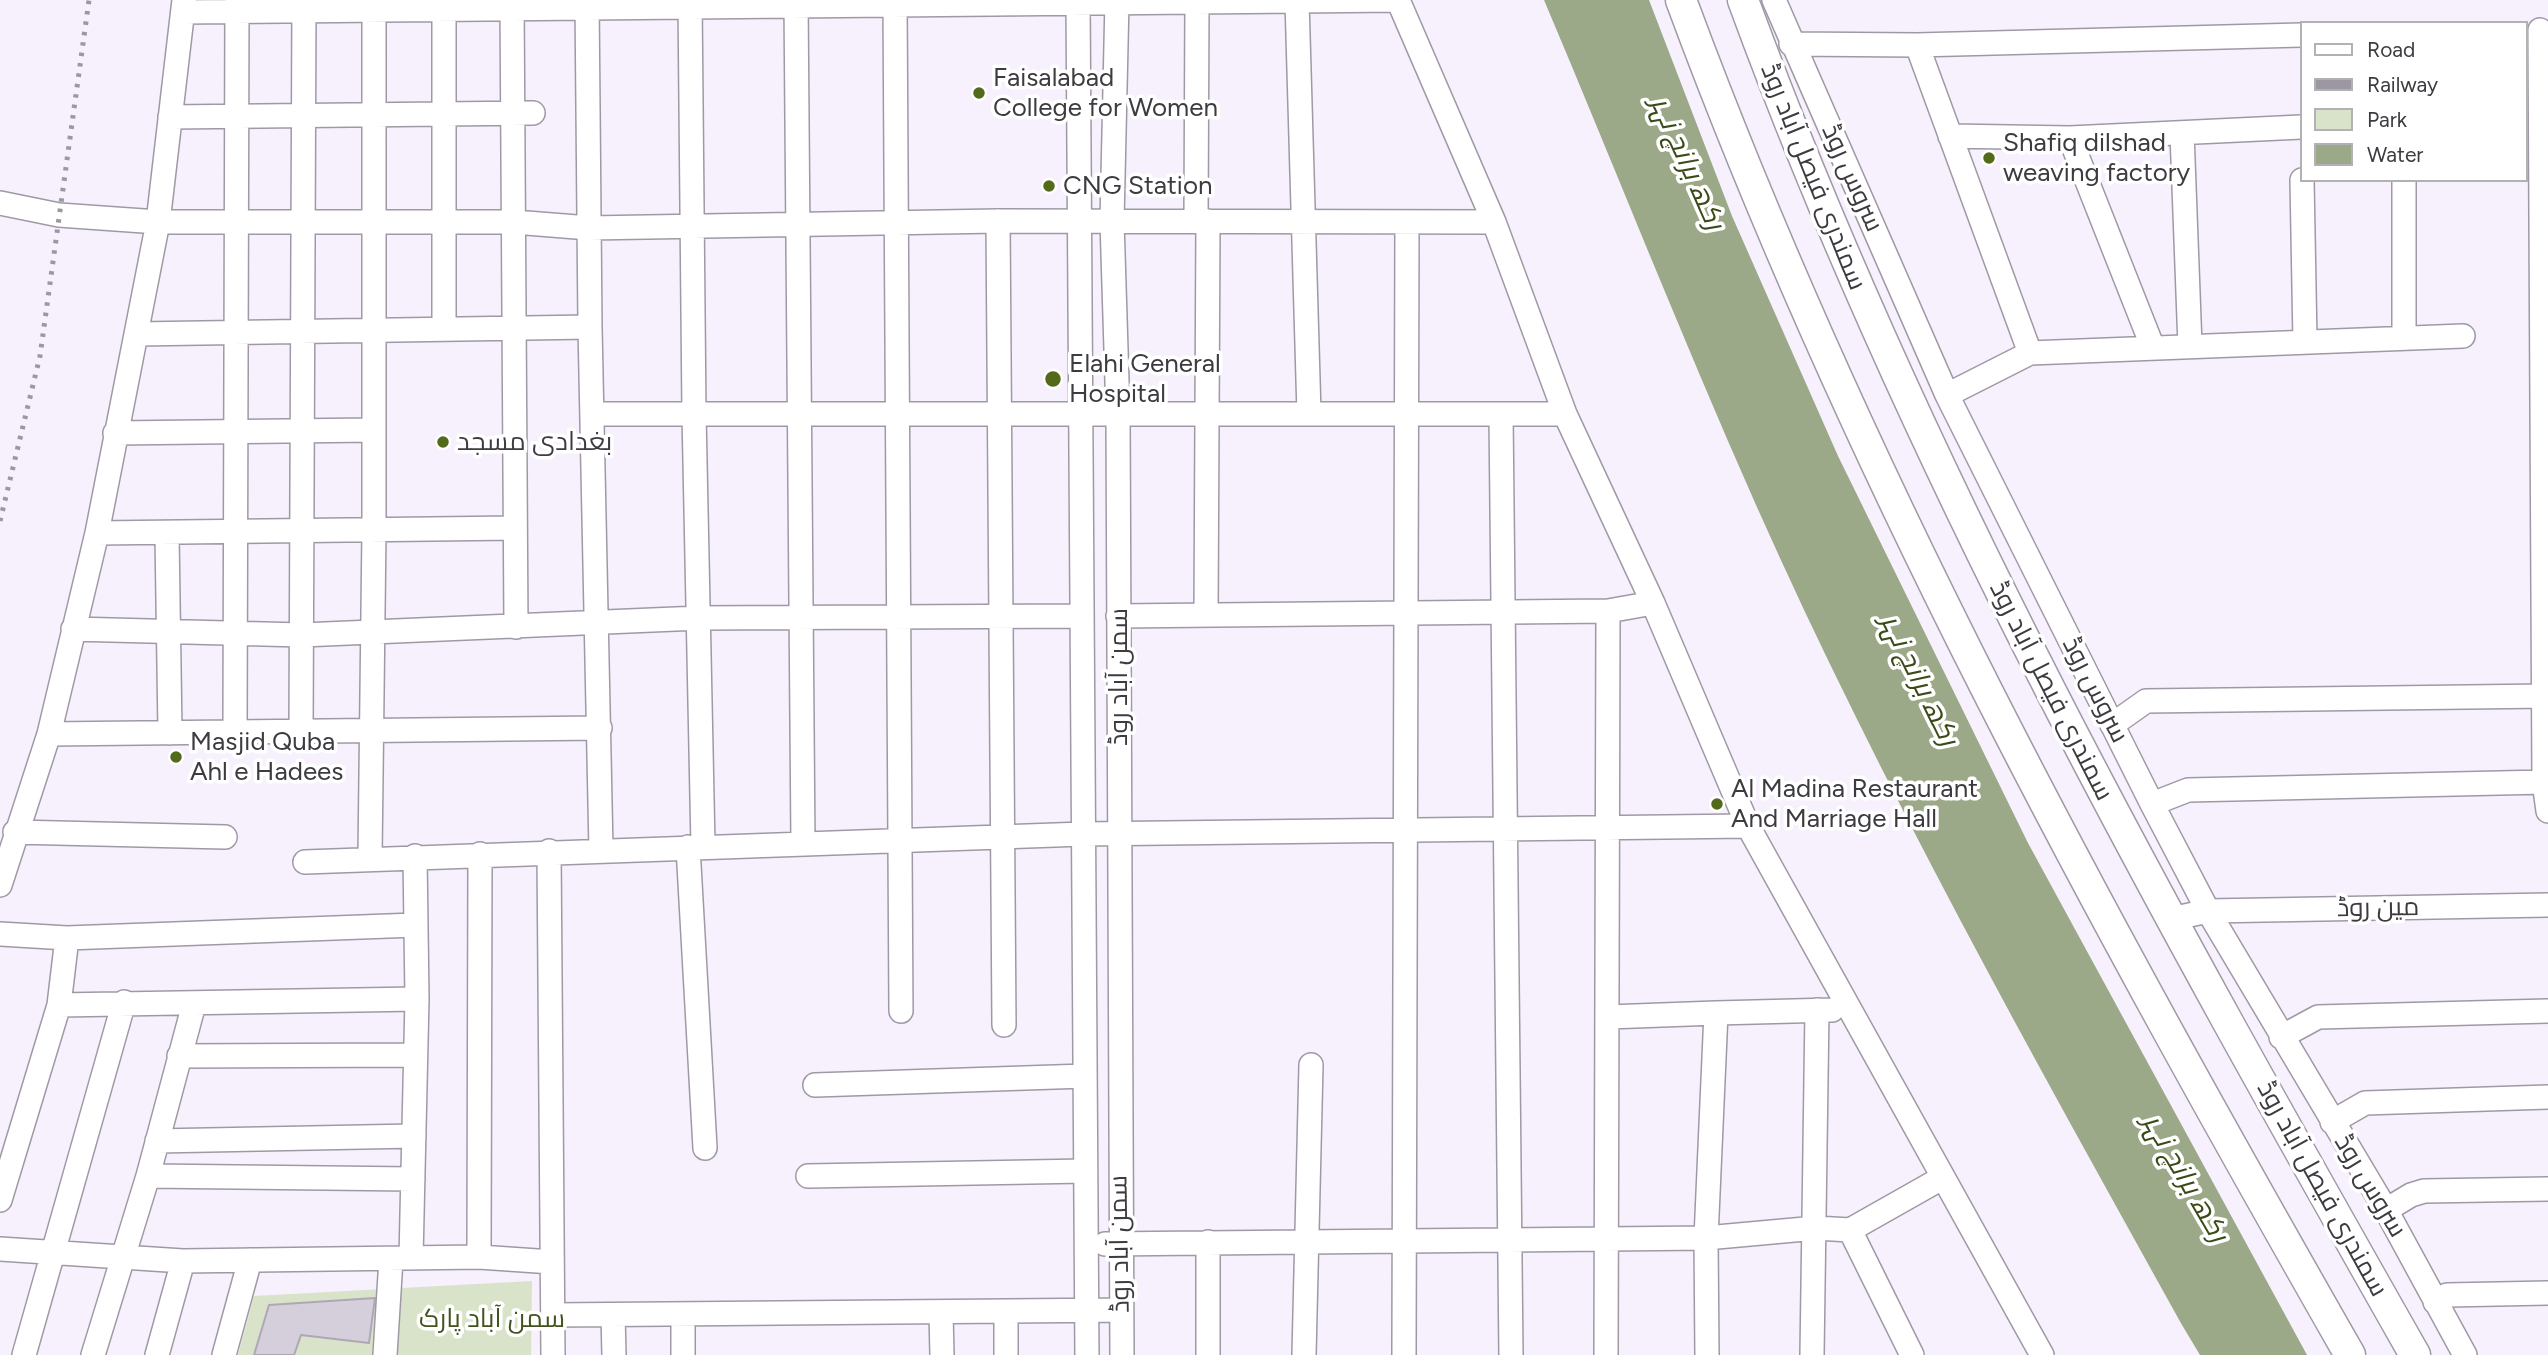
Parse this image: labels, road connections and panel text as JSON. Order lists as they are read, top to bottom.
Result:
{
  "streets": {
    "main road": ["سمندری فیصل آباد روڈ"],
    "street": ["سروس روڈ", "سمن آباد روڈ", "مین روڈ"]
  },
  "crossings": [
    ["سمندری فیصل آباد روڈ", "مین روڈ"],
    ["سروس روڈ", "مین روڈ"]
  ],
  "water": ["رکھ برانچ نہر"],
  "parks": ["سمن آباد پارک"],
  "places": [
    "Faisalabad College for Women",
    "Shafiq dilshad weaving factory",
    "CNG Station",
    "Elahi General Hospital",
    "بغدادی مسجد",
    "Masjid Quba Ahl e Hadees",
    "Al Madina Restaurant And Marriage Hall"
  ],
  "legend": [
    "Road",
    "Railway",
    "Park",
    "Water"
  ]
}
